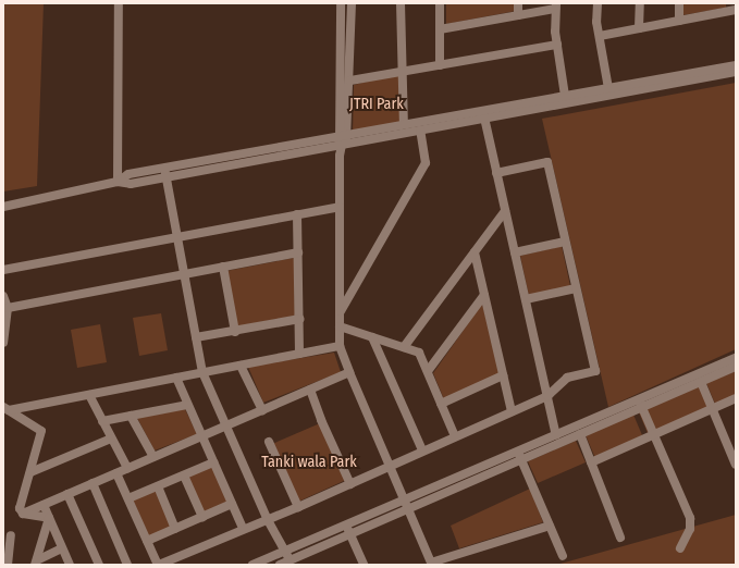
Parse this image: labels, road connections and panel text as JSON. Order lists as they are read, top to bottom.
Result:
{
  "parks": ["JTRI Park", "Tanki wala Park"]
}
